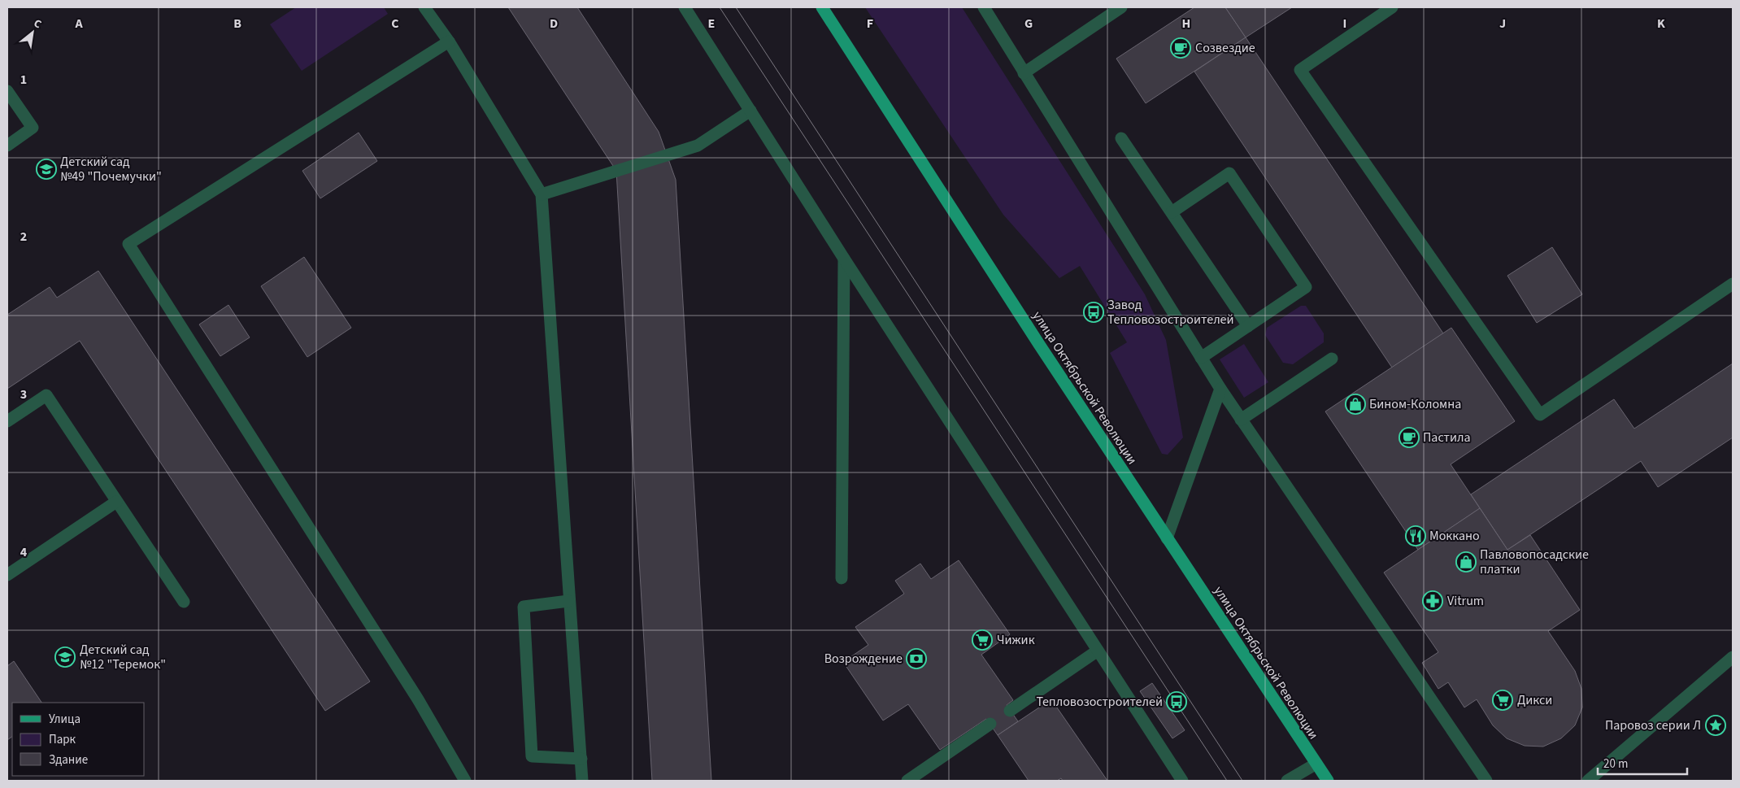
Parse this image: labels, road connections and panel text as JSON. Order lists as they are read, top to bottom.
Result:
{
  "streets": {
    "main road": ["улица Октябрьской Революции"]
  },
  "places": {
    "cafe": ["Созвездие", "Пастила"],
    "school or university": ["Детский сад №49 \"Почемучки\"", "Детский сад №12 \"Теремок\""],
    "bus stop": ["Завод Тепловозостроителей", "Тепловозостроителей"],
    "shop": ["Бином-Коломна", "Павловопосадские платки"],
    "restaurant": ["Моккано"],
    "pharmacy": ["Vitrum"],
    "supermarket": ["Чижик", "Дикси"],
    "bank": ["Возрождение"],
    "place": ["Паровоз серии Л"]
  },
  "legend": ["Улица", "Парк", "Здание"],
  "scale_bar": "20 m",
  "north": "top right",
  "grid": {
    "columns": [
      "A",
      "B",
      "C",
      "D",
      "E",
      "F",
      "G",
      "H",
      "I",
      "J",
      "K"
    ],
    "rows": [
      "1",
      "2",
      "3",
      "4"
    ]
  }
}
